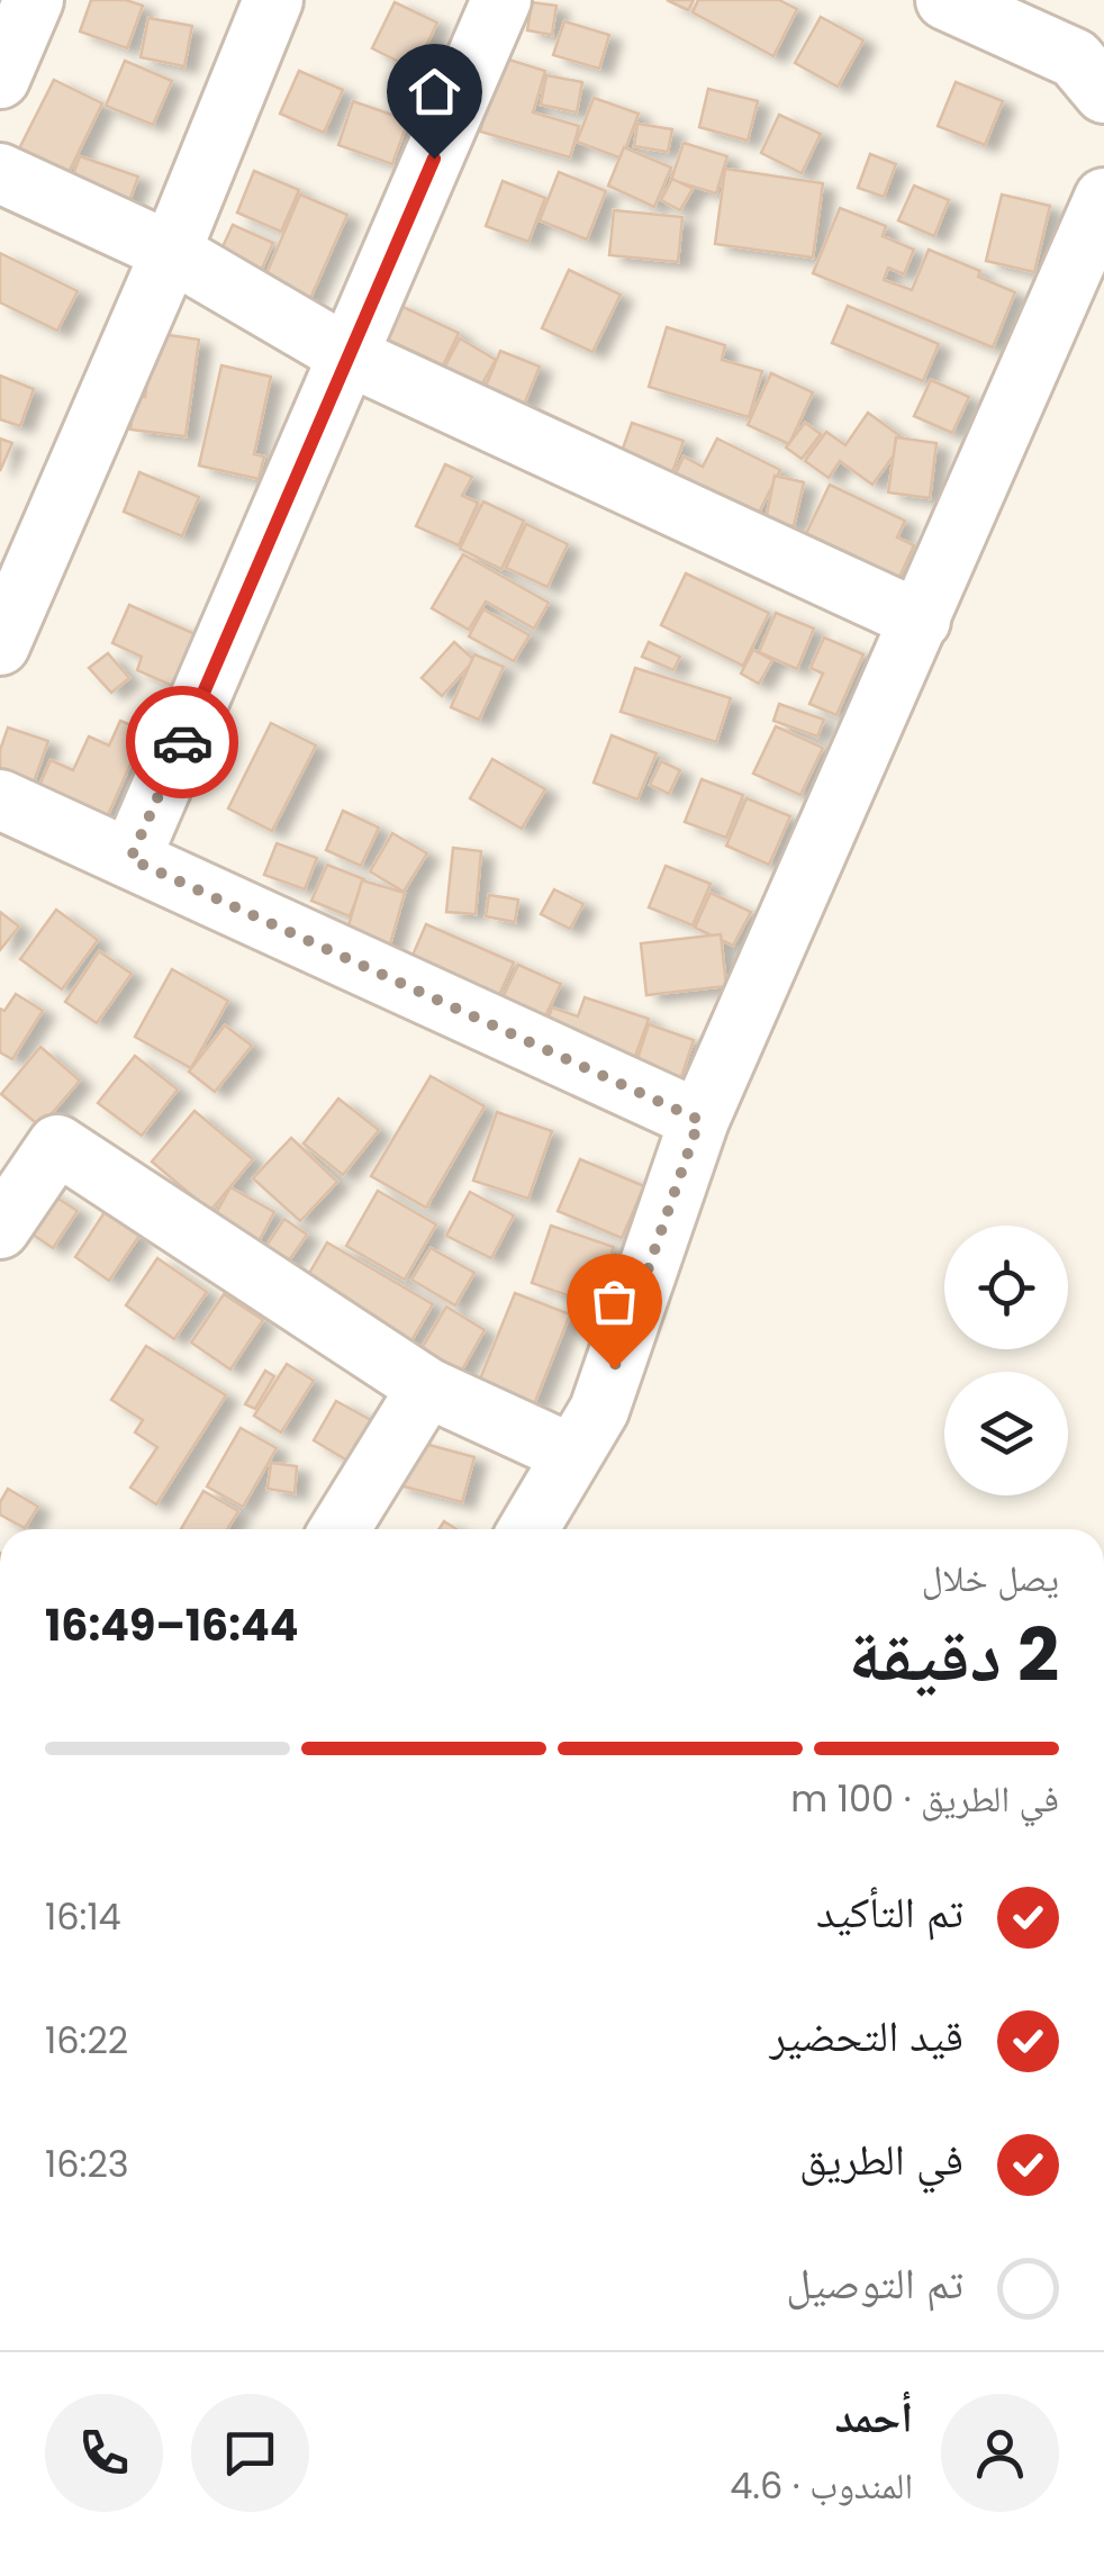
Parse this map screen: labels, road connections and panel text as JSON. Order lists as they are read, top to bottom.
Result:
{
  "page": {
    "heading": ["2 دقيقة", "يصل خلال", "16:44–16:49"],
    "panel": ["أحمد", "المندوب · 4.6"],
    "bar": "في الطريق · 100 m",
    "list": [
      ["تم التأكيد", "16:14"],
      ["قيد التحضير", "16:22"],
      ["في الطريق", "16:23"],
      "تم التوصيل"
    ]
  }
}
